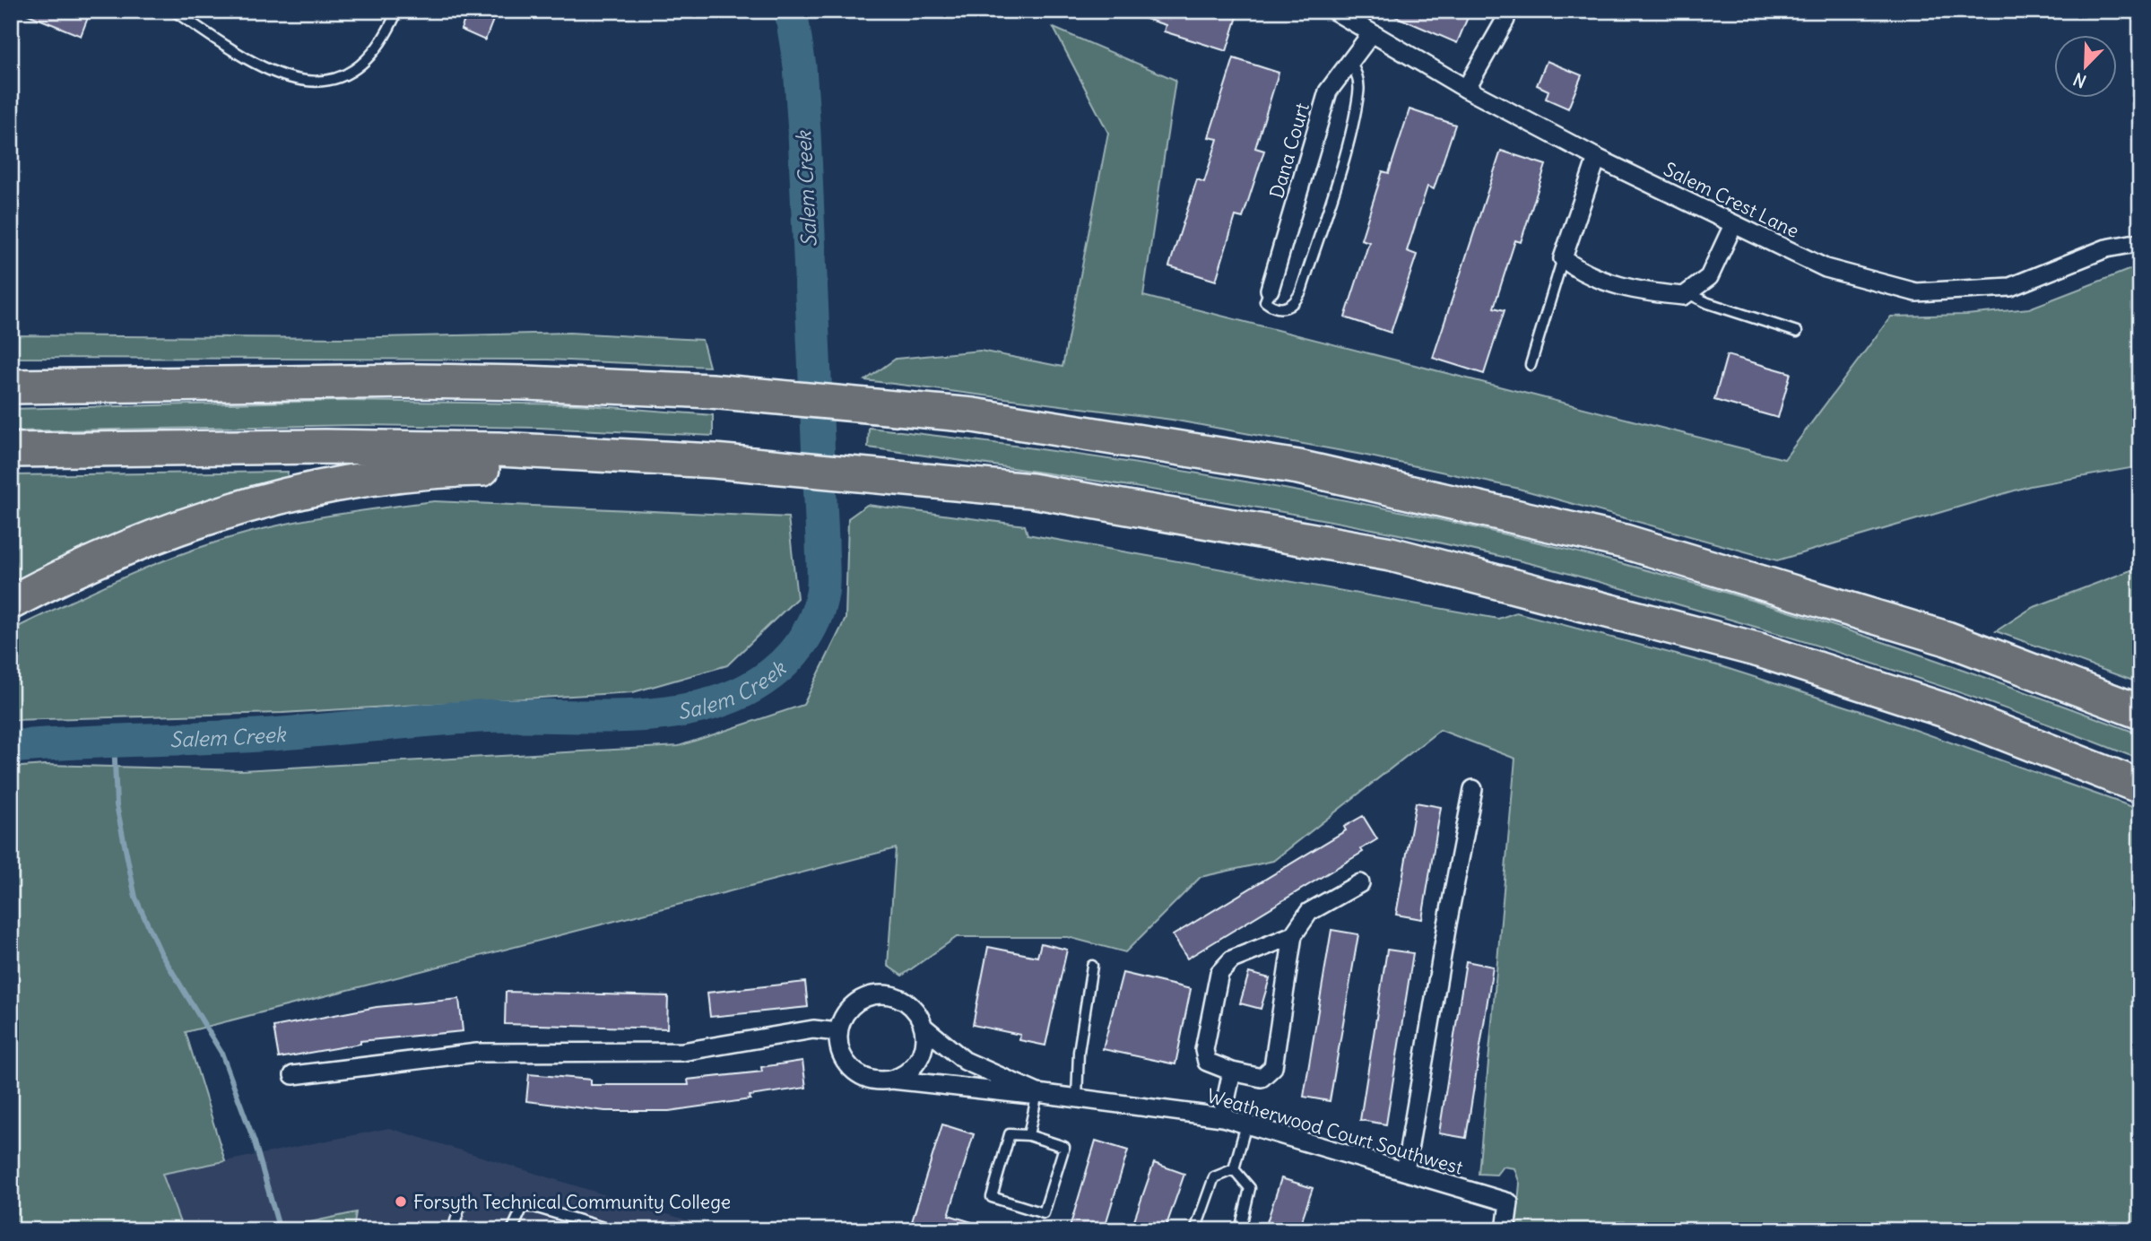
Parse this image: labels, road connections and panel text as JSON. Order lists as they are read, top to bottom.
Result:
{
  "streets": {
    "street": ["Dana Court", "Salem Crest Lane", "Weatherwood Court Southwest"]
  },
  "crossings": [
    ["Dana Court", "Salem Crest Lane"]
  ],
  "water": ["Salem Creek"],
  "places": ["Forsyth Technical Community College"],
  "north": "bottom left"
}
